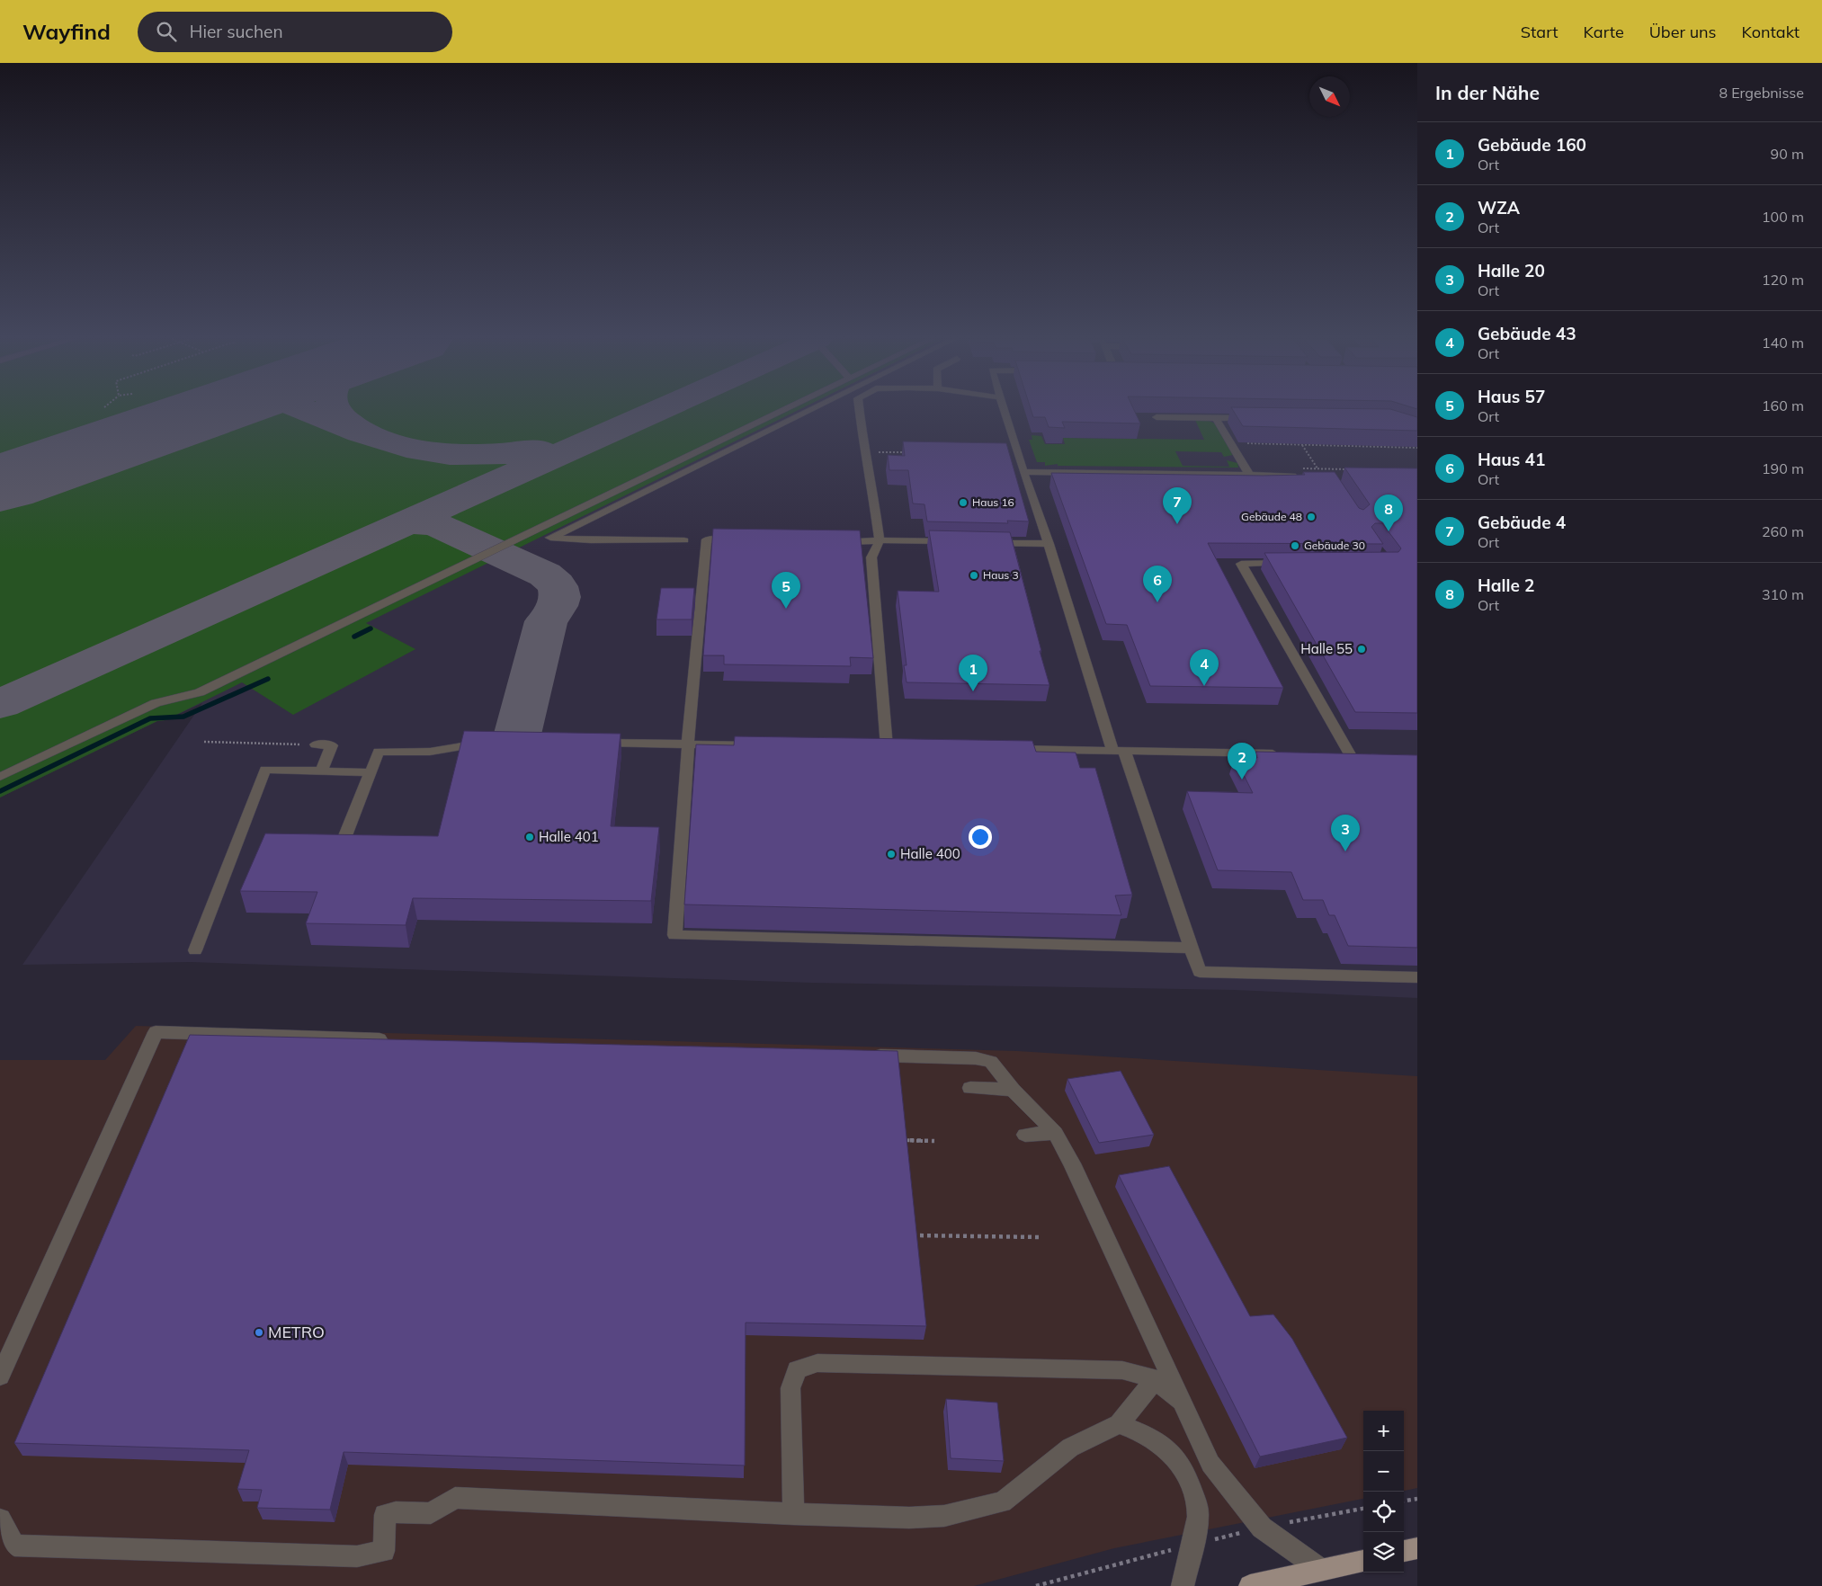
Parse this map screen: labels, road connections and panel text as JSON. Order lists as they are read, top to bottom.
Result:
{
  "places": [
    "Haus 16",
    "Gebäude 48",
    "Gebäude 30",
    "Haus 3",
    "Halle 55",
    "Halle 401",
    "Halle 400",
    "METRO"
  ],
  "north": "bottom right",
  "page": {
    "header": "Wayfind",
    "search": "Hier suchen",
    "nav": [
      "Start",
      "Karte",
      "Über uns",
      "Kontakt"
    ],
    "heading": ["In der Nähe", "8 Ergebnisse"],
    "list": [
      {
        "mark": "1",
        "name": "Gebäude 160",
        "note": "Ort",
        "value": "90 m"
      },
      {
        "mark": "2",
        "name": "WZA",
        "note": "Ort",
        "value": "100 m"
      },
      {
        "mark": "3",
        "name": "Halle 20",
        "note": "Ort",
        "value": "120 m"
      },
      {
        "mark": "4",
        "name": "Gebäude 43",
        "note": "Ort",
        "value": "140 m"
      },
      {
        "mark": "5",
        "name": "Haus 57",
        "note": "Ort",
        "value": "160 m"
      },
      {
        "mark": "6",
        "name": "Haus 41",
        "note": "Ort",
        "value": "190 m"
      },
      {
        "mark": "7",
        "name": "Gebäude 4",
        "note": "Ort",
        "value": "260 m"
      },
      {
        "mark": "8",
        "name": "Halle 2",
        "note": "Ort",
        "value": "310 m"
      }
    ],
    "pins": [
      "7",
      "8",
      "6",
      "5",
      "4",
      "1",
      "2",
      "3"
    ],
    "map_buttons": ["+", "−"]
  }
}
